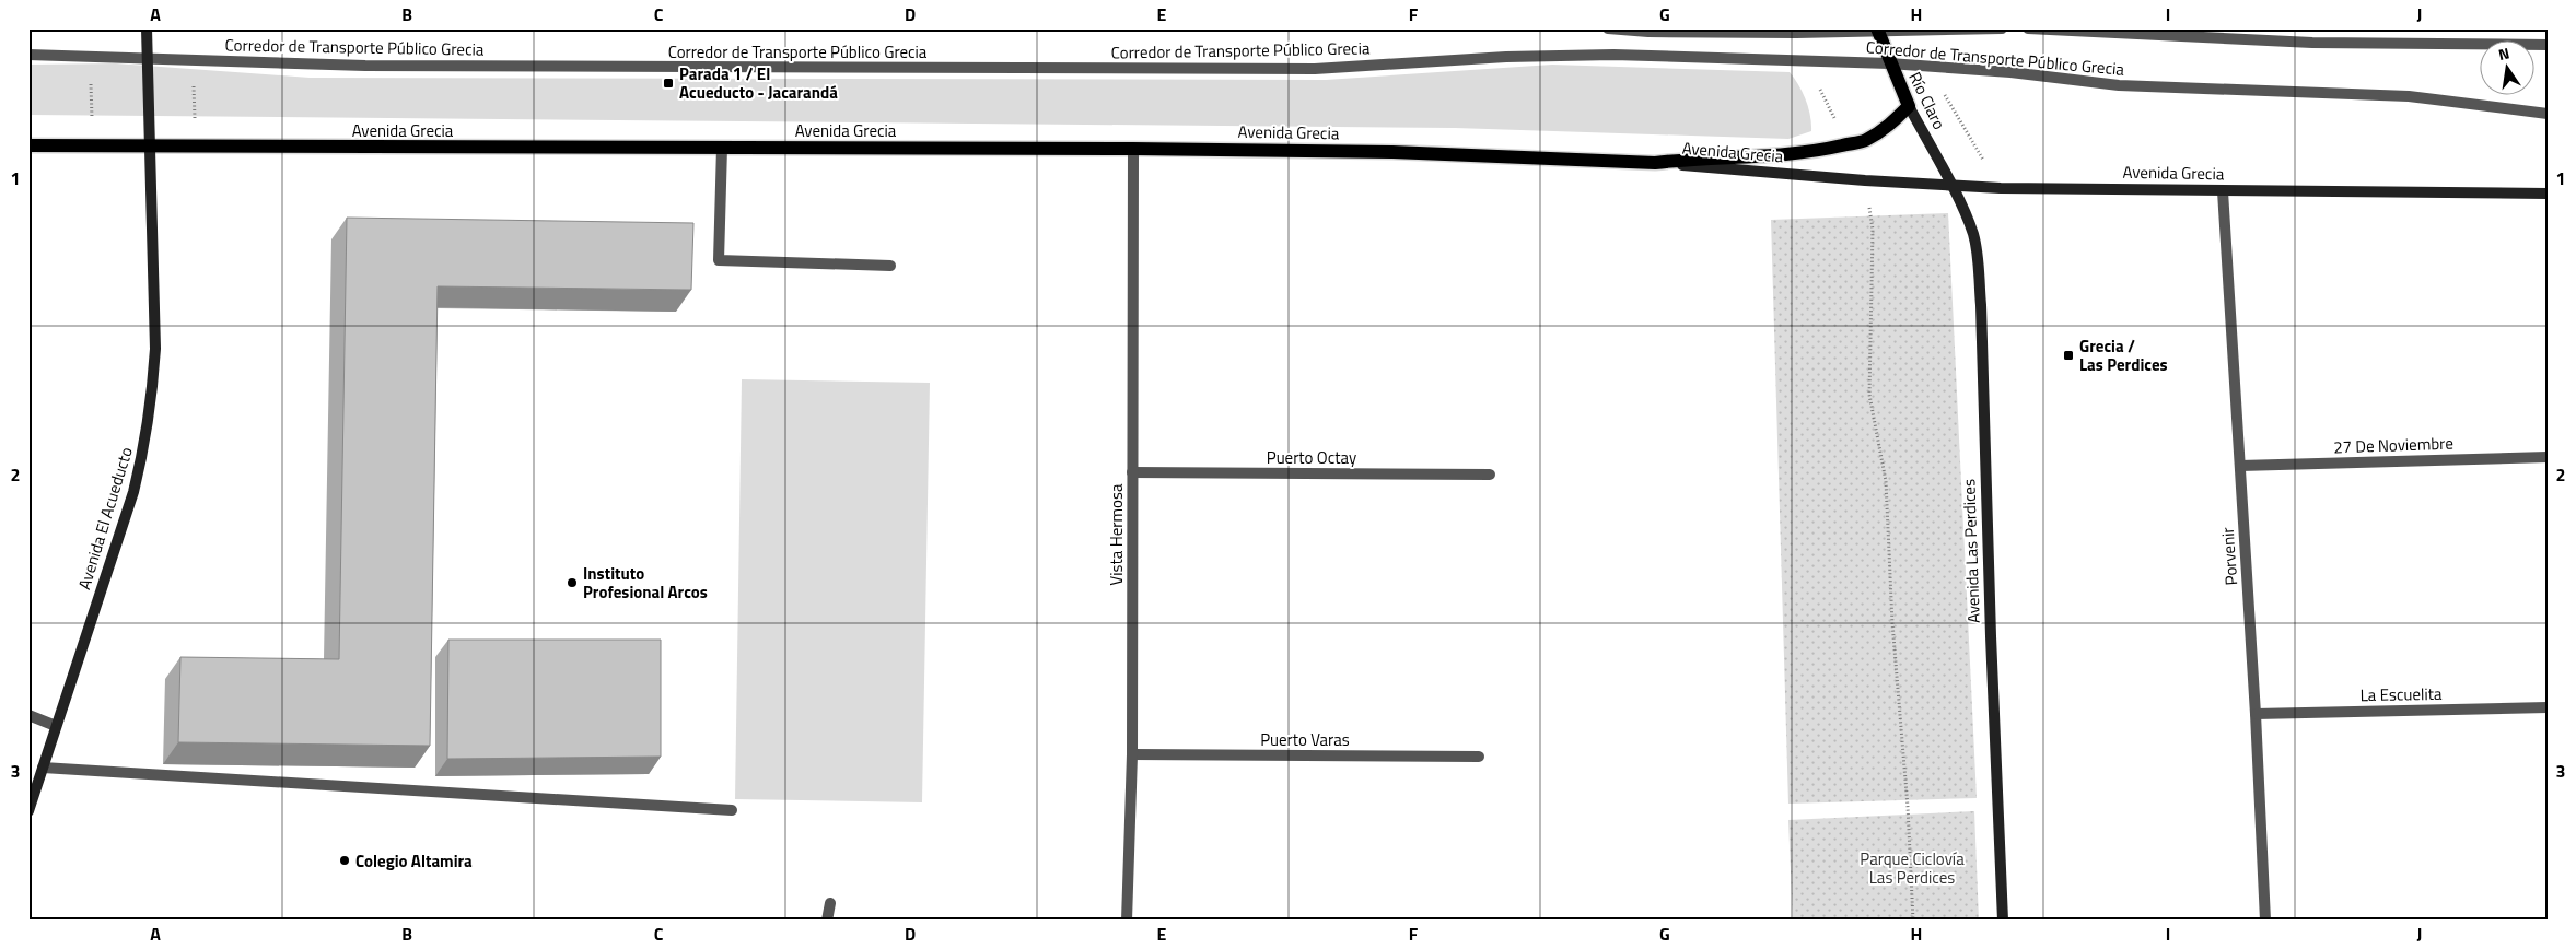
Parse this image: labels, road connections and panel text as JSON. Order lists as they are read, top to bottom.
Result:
{
  "streets": {
    "main road": ["Río Claro", "Avenida Grecia"],
    "street": [
      "Corredor de Transporte Público Grecia",
      "27 De Noviembre",
      "Puerto Octay",
      "Avenida El Acueducto",
      "Vista Hermosa",
      "Avenida Las Perdices",
      "Porvenir",
      "La Escuelita",
      "Puerto Varas"
    ]
  },
  "crossings": [
    ["Corredor de Transporte Público Grecia", "Río Claro"],
    ["Corredor de Transporte Público Grecia", "Avenida El Acueducto"],
    ["Río Claro", "Avenida Grecia"],
    ["Río Claro", "Avenida Las Perdices"],
    ["Avenida Grecia", "Avenida El Acueducto"],
    ["Avenida Grecia", "Vista Hermosa"],
    ["Avenida Grecia", "Avenida Las Perdices"],
    ["Avenida Grecia", "Porvenir"],
    ["27 De Noviembre", "Porvenir"],
    ["Puerto Octay", "Vista Hermosa"],
    ["Vista Hermosa", "Puerto Varas"],
    ["Porvenir", "La Escuelita"]
  ],
  "parks": ["Parque Ciclovía Las Perdices"],
  "places": {
    "transit": ["Parada 1 / El Acueducto - Jacarandá", "Grecia / Las Perdices"],
    "other": ["Instituto Profesional Arcos", "Colegio Altamira"]
  },
  "north": "top",
  "grid": {
    "columns": [
      "A",
      "B",
      "C",
      "D",
      "E",
      "F",
      "G",
      "H",
      "I",
      "J"
    ],
    "rows": ["1", "2", "3"]
  }
}
